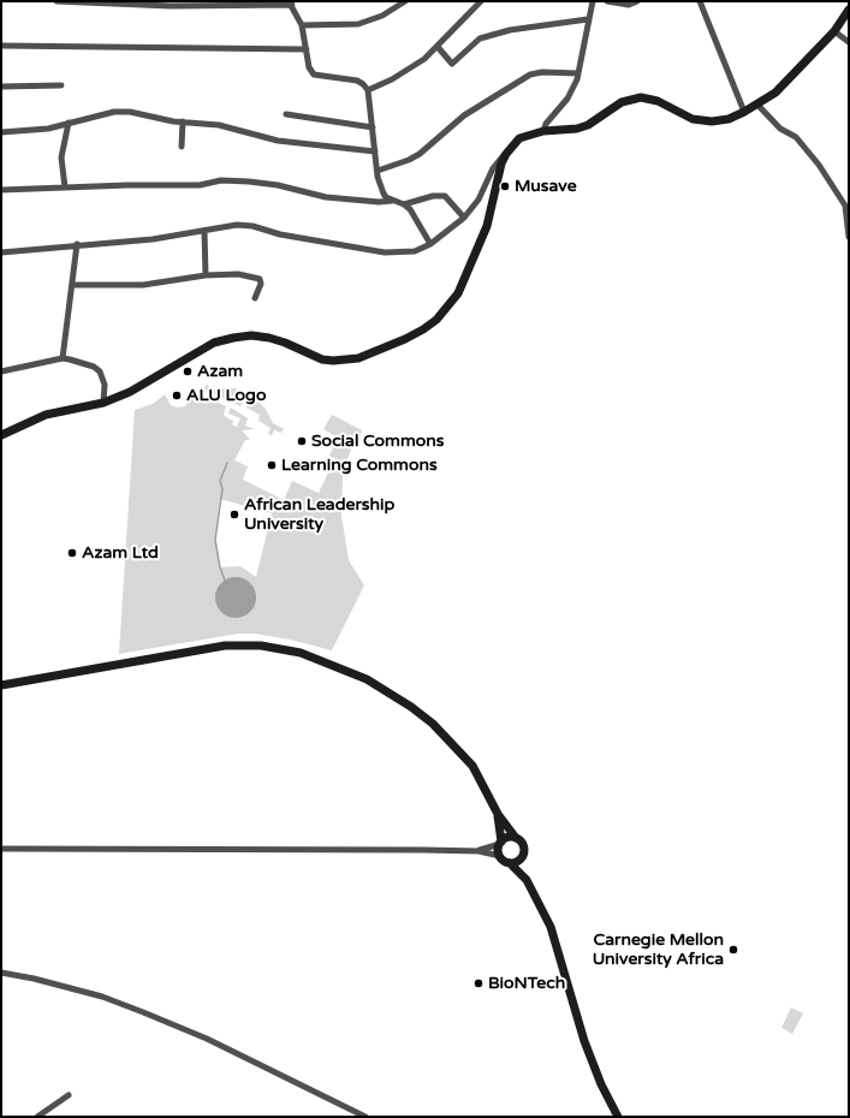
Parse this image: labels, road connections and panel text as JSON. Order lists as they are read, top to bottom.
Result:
{
  "places": [
    "Musave",
    "Azam",
    "ALU Logo",
    "Social Commons",
    "Learning Commons",
    "African Leadership University",
    "Azam Ltd",
    "Carnegie Mellon University Africa",
    "BioNTech"
  ]
}
